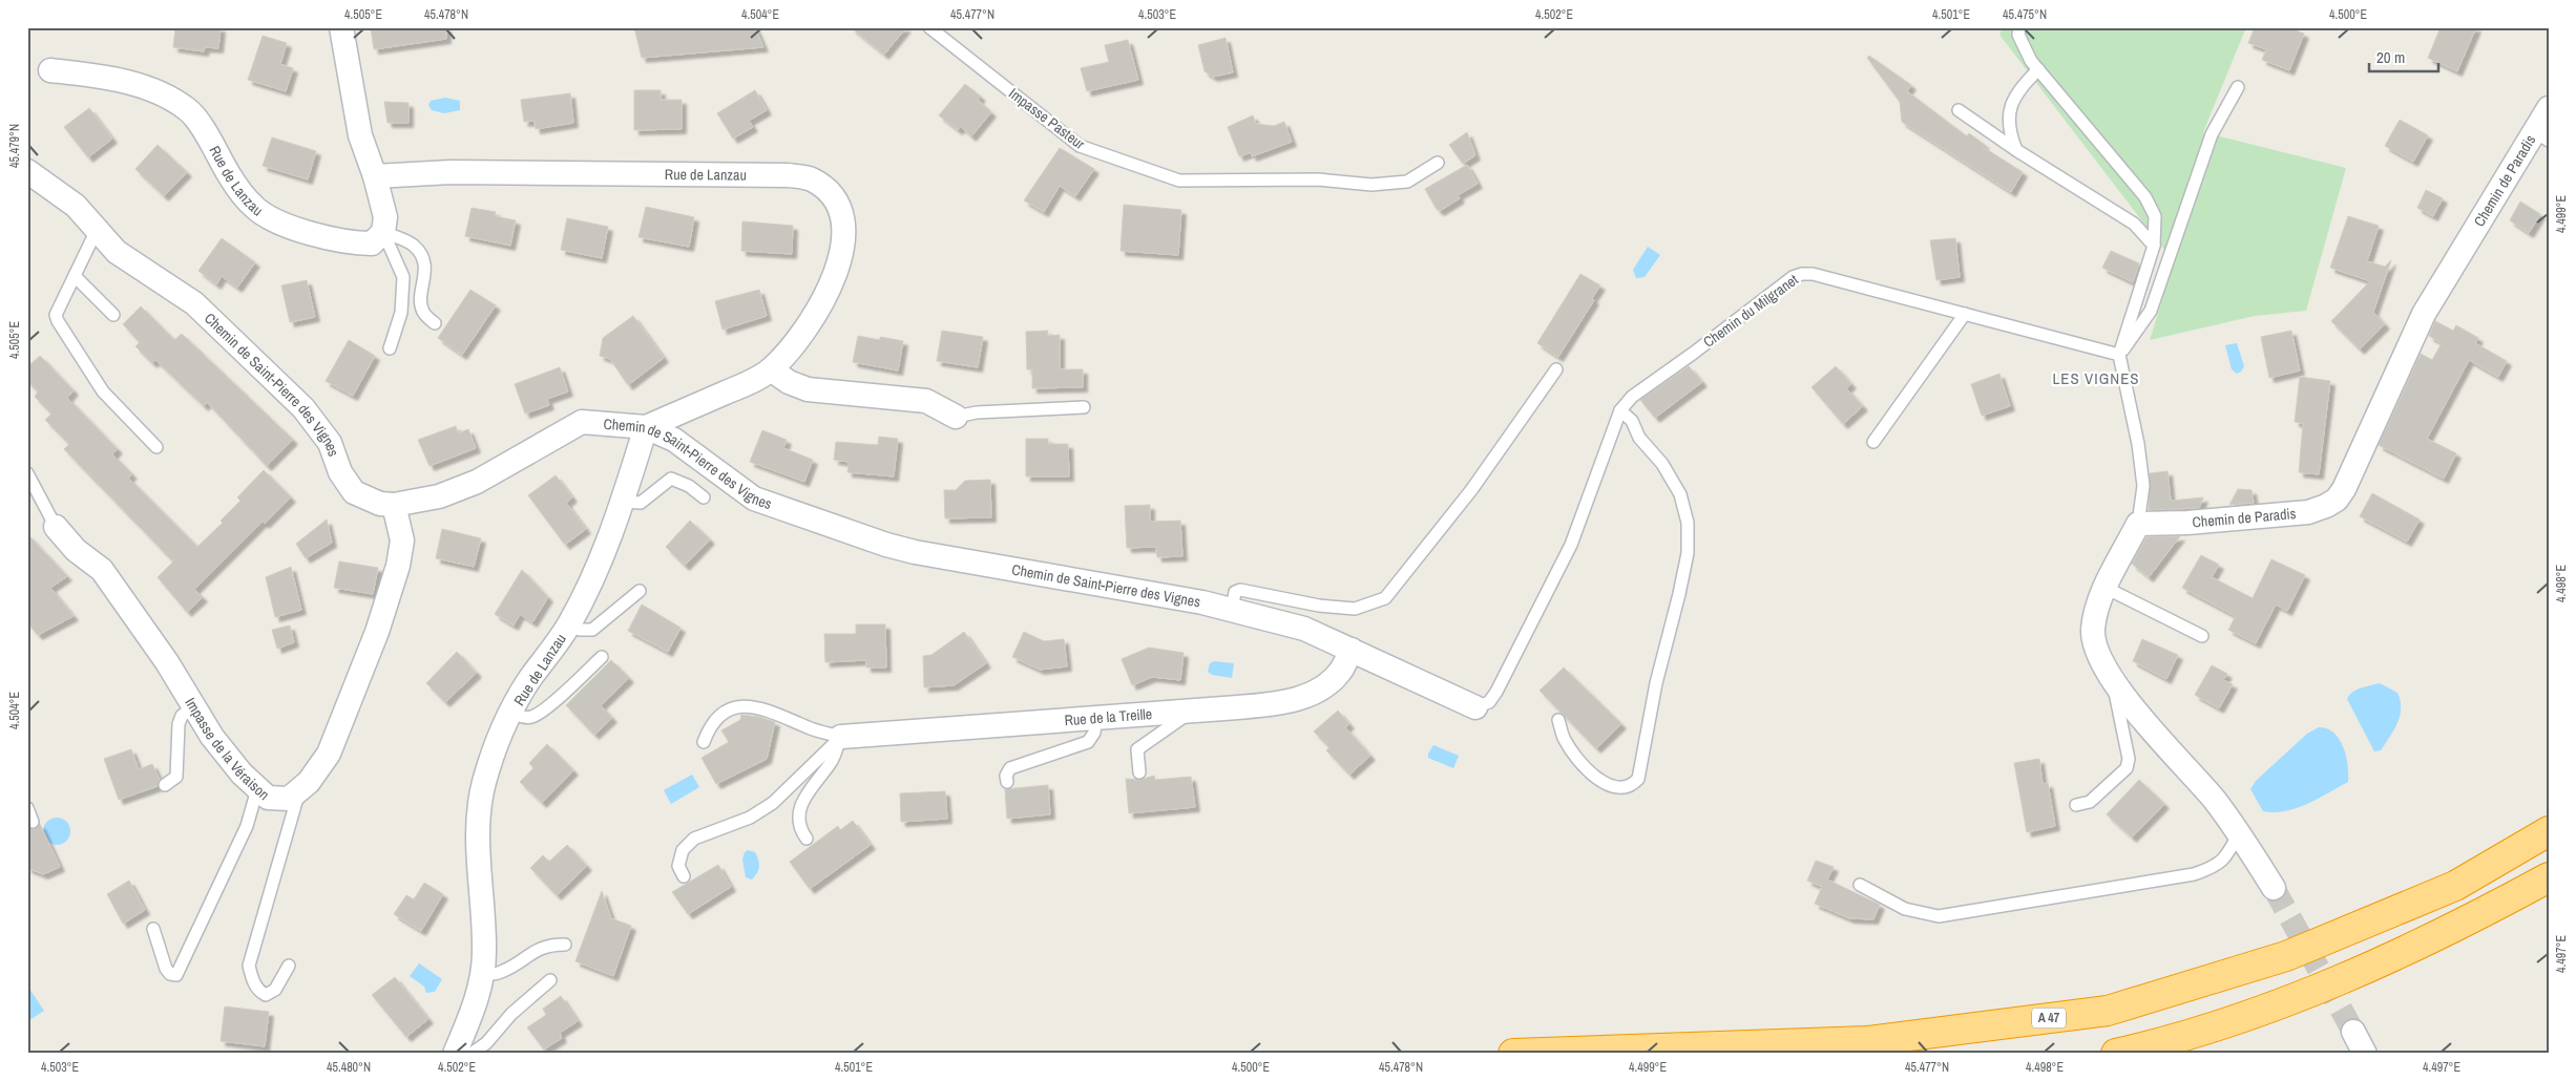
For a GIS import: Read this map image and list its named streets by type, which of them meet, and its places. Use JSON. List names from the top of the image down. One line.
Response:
{"streets":{"highway":["A 47"],"street":["Rue de Lanzau","Chemin de Paradis","Chemin de Saint-Pierre des Vignes","Rue de la Treille","Impasse de la Véraison"],"lane":["Impasse Pasteur","Chemin du Milgranet"]},"crossings":[["Rue de Lanzau","Chemin de Saint-Pierre des Vignes"],["Chemin du Milgranet","Chemin de Saint-Pierre des Vignes"],["Chemin de Saint-Pierre des Vignes","Rue de la Treille"]],"districts":["LES VIGNES"],"scale_bar":"20 m","coordinates":["4.505°E","45.478°N","4.504°E","45.477°N","4.503°E","4.502°E","4.501°E","45.475°N","4.500°E","45.479°N","4.499°E","4.498°E","4.497°E","45.480°N"]}
